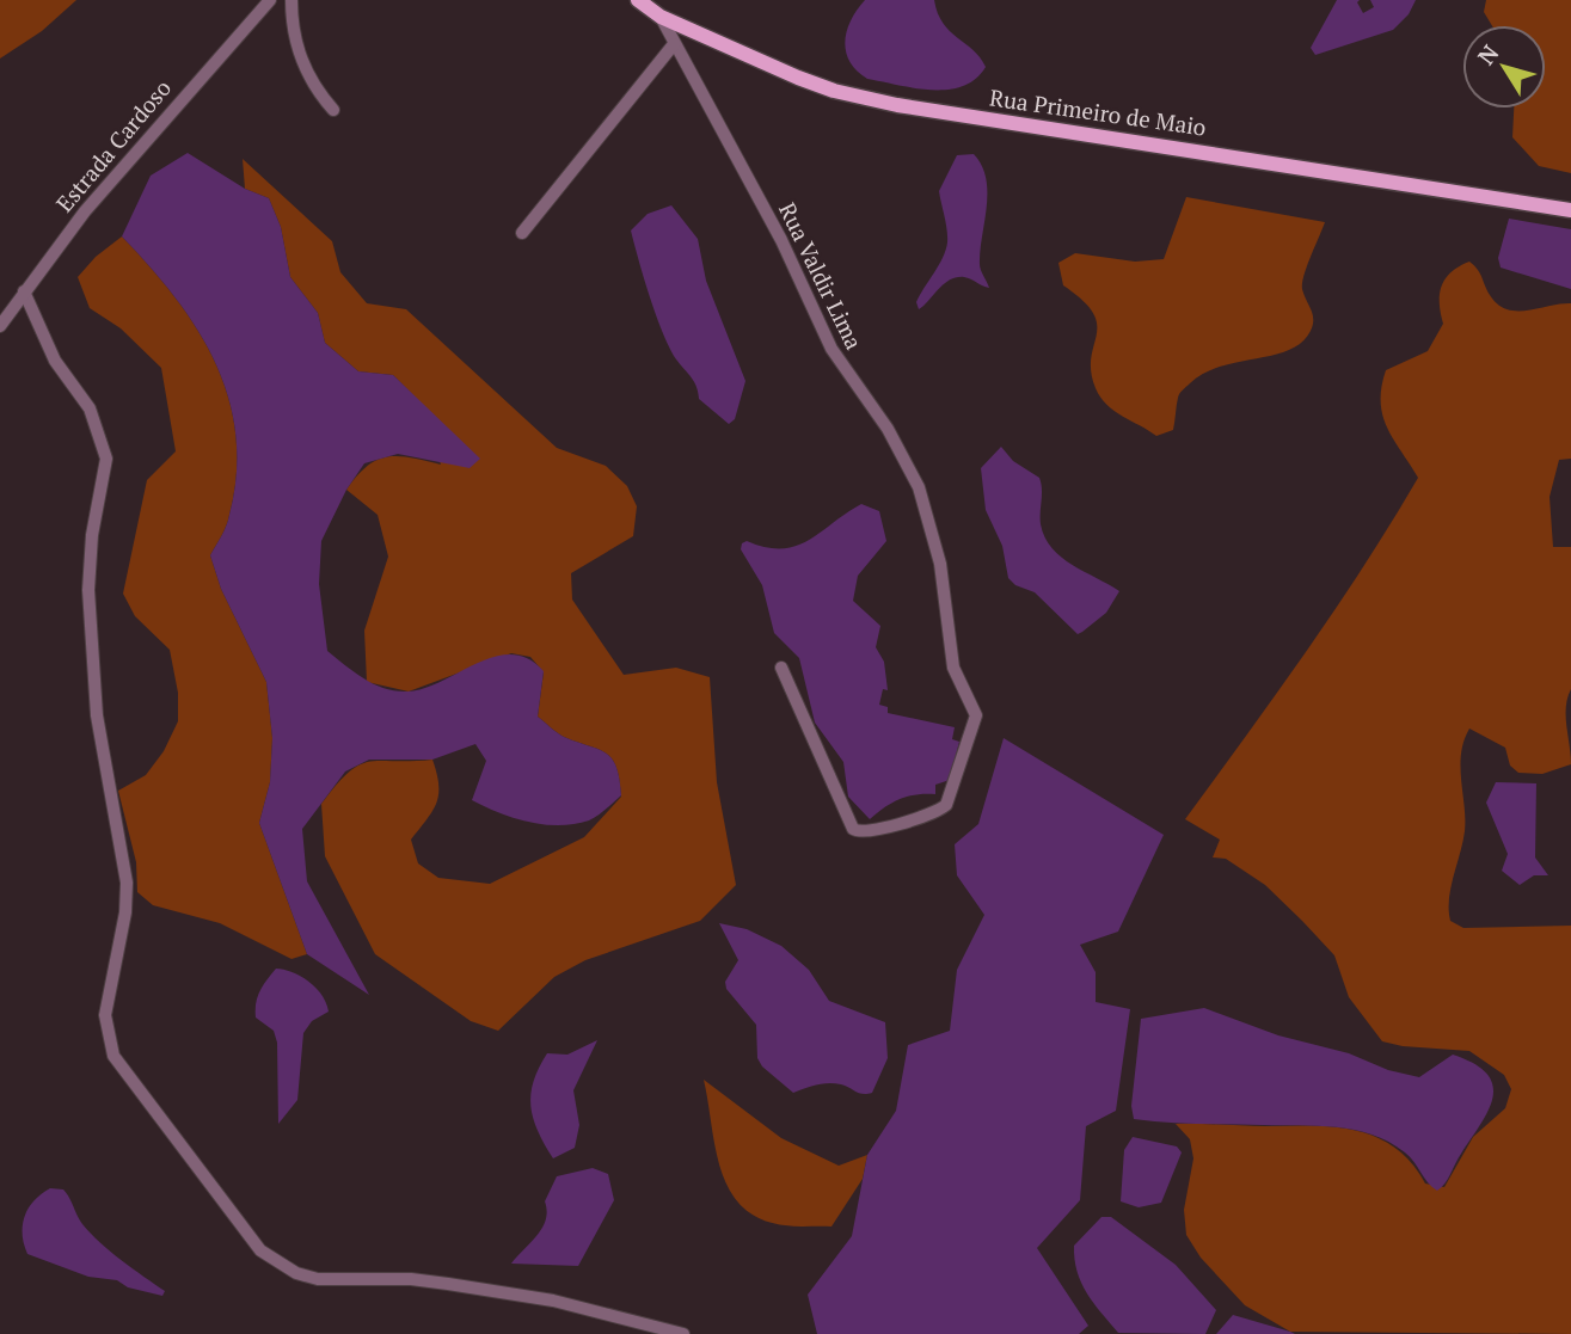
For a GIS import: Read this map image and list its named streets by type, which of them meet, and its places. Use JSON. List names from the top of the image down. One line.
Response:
{"streets":{"main road":["Rua Primeiro de Maio"],"street":["Estrada Cardoso","Rua Valdir Lima"]},"crossings":[["Rua Primeiro de Maio","Rua Valdir Lima"]],"north":"top left"}
